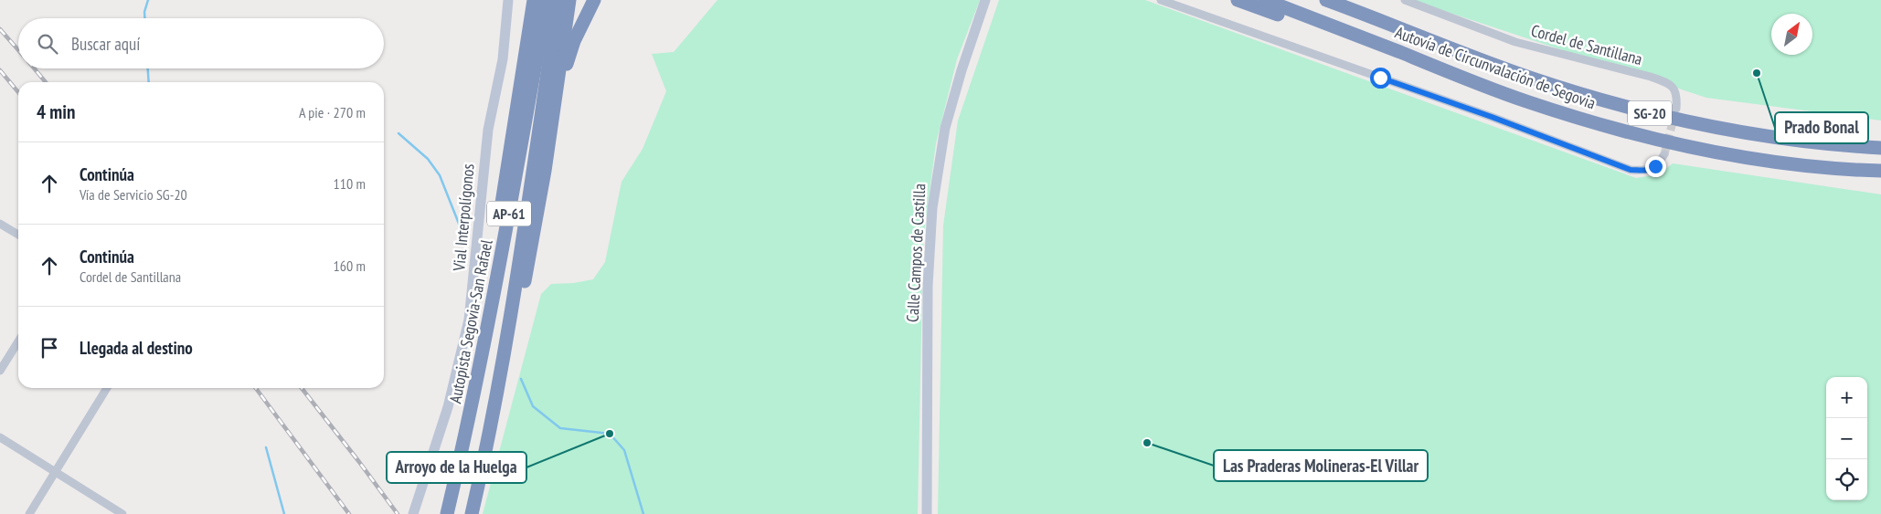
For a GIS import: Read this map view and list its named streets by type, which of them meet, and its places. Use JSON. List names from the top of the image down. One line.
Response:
{"streets":{"highway":["Autovía de Circunvalación de Segovia","SG-20","AP-61","Autopista Segovia-San Rafael"],"main road":["Vial Interpolígonos","Calle Campos de Castilla"],"street":["Cordel de Santillana"]},"places":["Prado Bonal","Arroyo de la Huelga","Las Praderas Molineras-El Villar"],"north":"top right","page":{"search":"Buscar aquí","heading":["4 min","A pie · 270 m"],"list":[["Continúa","Vía de Servicio SG-20","110 m"],["Continúa","Cordel de Santillana","160 m"],"Llegada al destino"],"map_buttons":["+","−"]}}
